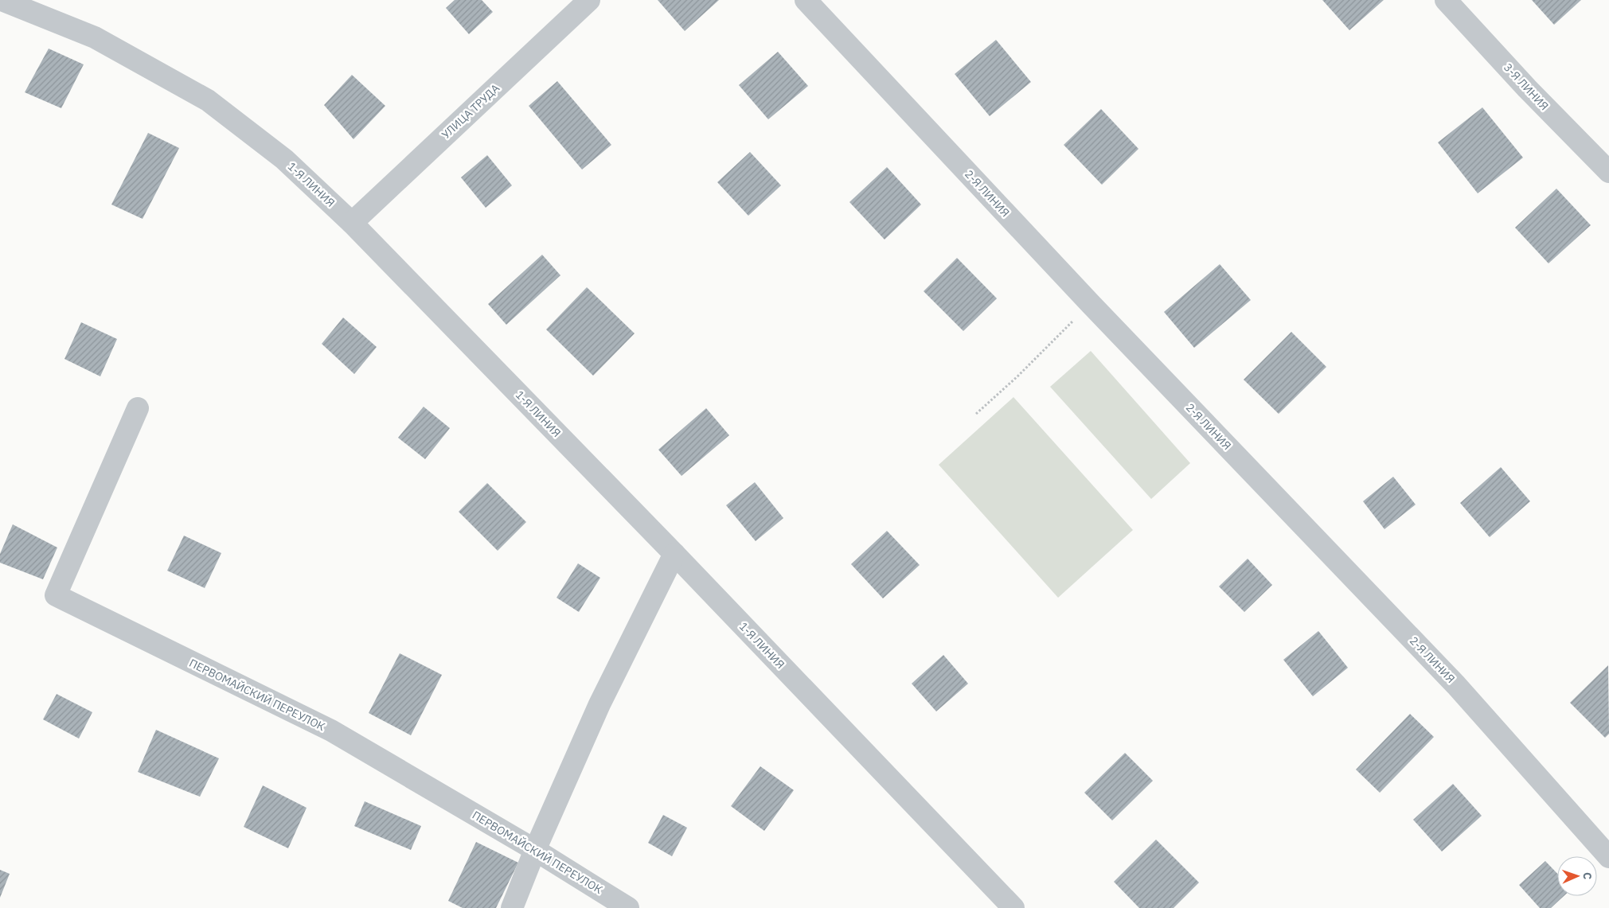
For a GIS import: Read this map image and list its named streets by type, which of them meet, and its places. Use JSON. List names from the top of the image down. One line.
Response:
{"streets":{"street":["3-Я ЛИНИЯ","УЛИЦА ТРУДА","1-Я ЛИНИЯ","2-Я ЛИНИЯ","ПЕРВОМАЙСКИЙ ПЕРЕУЛОК"]},"crossings":[["УЛИЦА ТРУДА","1-Я ЛИНИЯ"]],"north":"right"}
